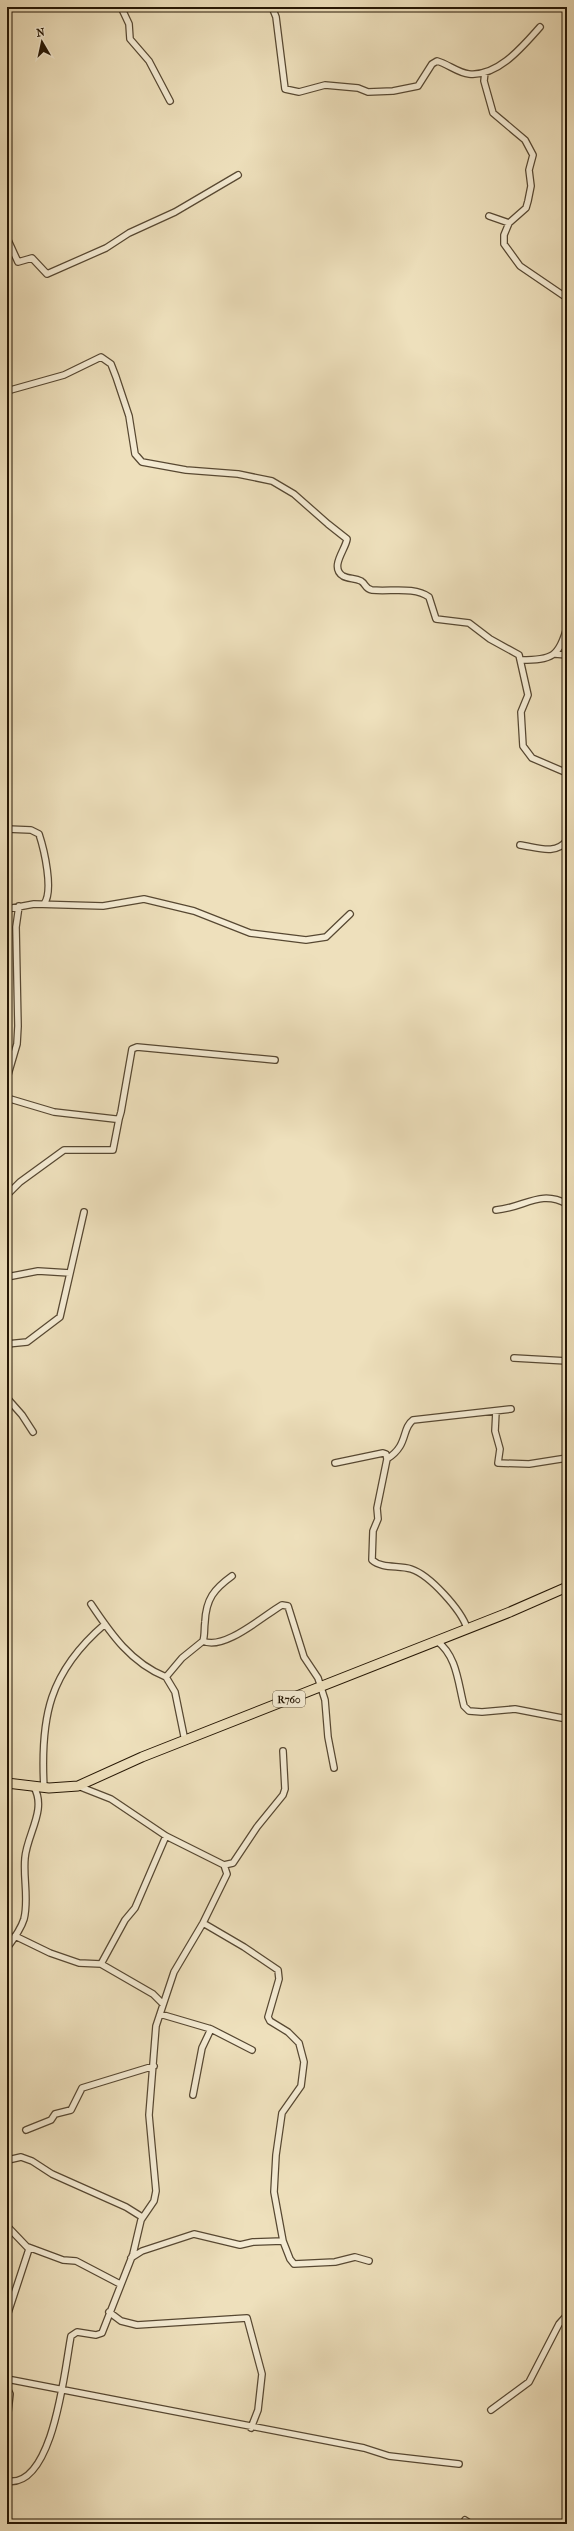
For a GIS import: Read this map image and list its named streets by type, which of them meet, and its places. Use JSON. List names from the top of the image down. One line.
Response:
{"streets":{"main road":["R760"]},"north":"top"}
